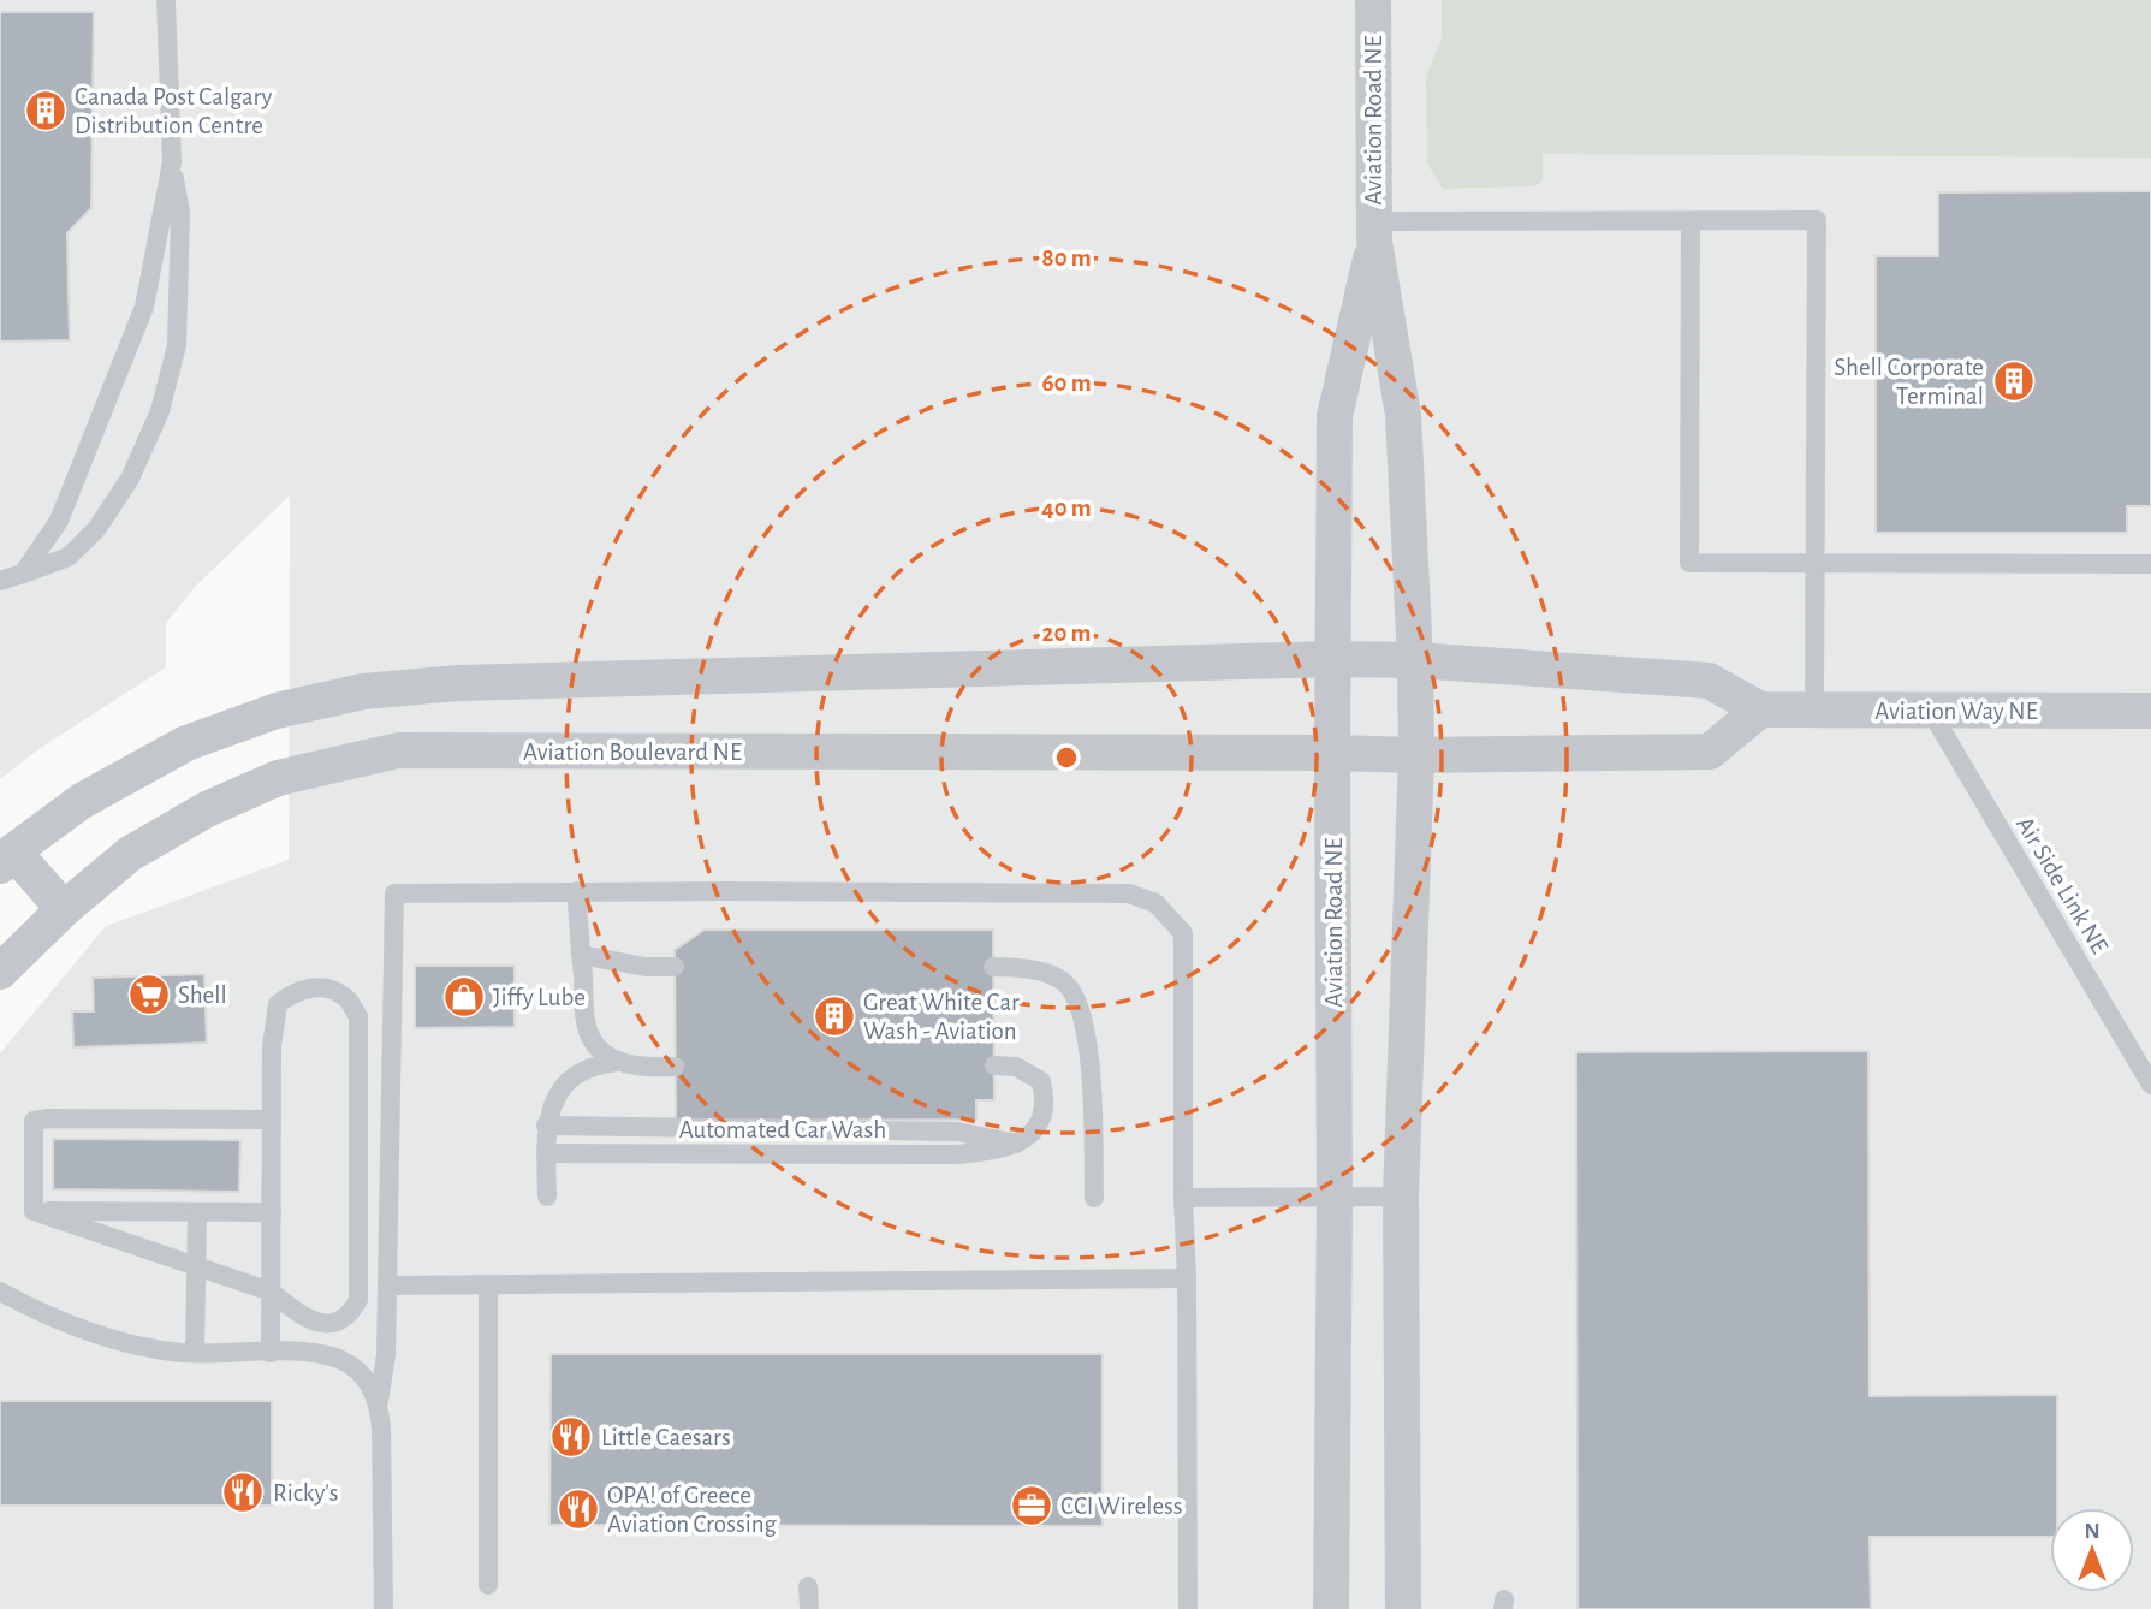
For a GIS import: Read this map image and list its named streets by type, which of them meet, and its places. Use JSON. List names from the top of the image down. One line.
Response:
{"streets":{"street":["Aviation Road NE","Aviation Way NE","Aviation Boulevard NE"],"lane":["Air Side Link NE","Automated Car Wash"]},"crossings":[["Aviation Road NE","Aviation Way NE"],["Aviation Road NE","Aviation Boulevard NE"],["Aviation Way NE","Air Side Link NE"]],"places":{"building":["Canada Post Calgary Distribution Centre","Shell Corporate Terminal","Great White Car Wash - Aviation"],"supermarket":["Shell"],"shop":["Jiffy Lube"],"restaurant":["Little Caesars","Ricky's","OPA! of Greece Aviation Crossing"],"office":["CCI Wireless"]},"north":"top","rings":["80 m","60 m","40 m","20 m"]}
